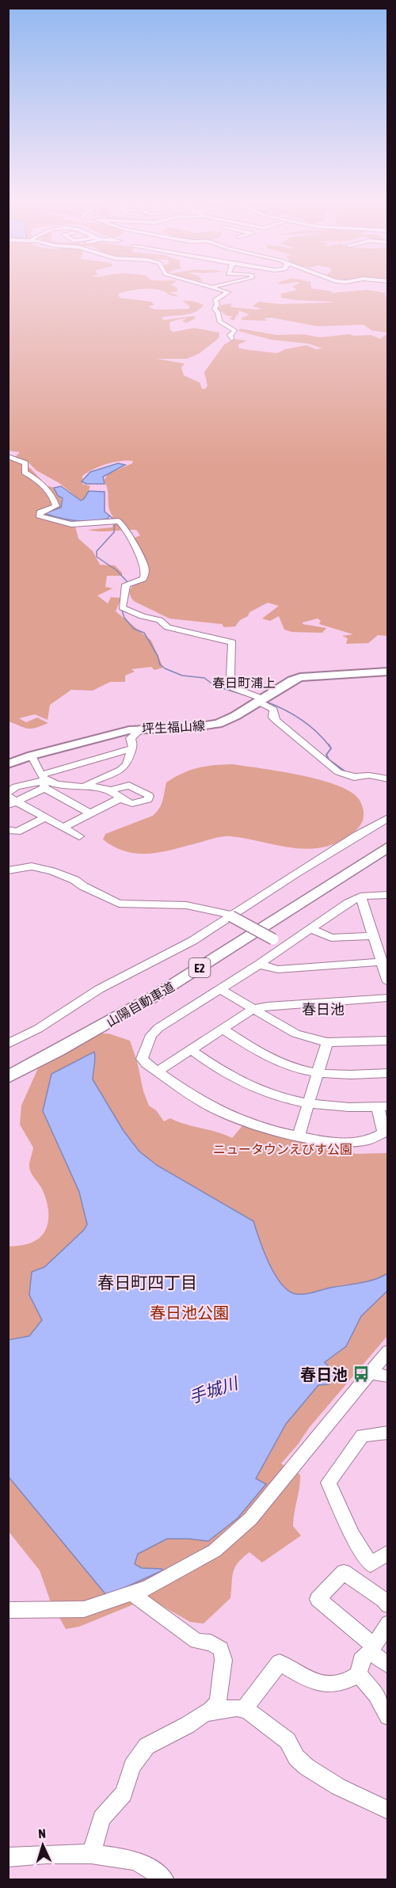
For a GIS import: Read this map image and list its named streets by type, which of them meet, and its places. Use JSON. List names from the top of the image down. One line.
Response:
{"streets":{"highway":["E2","山陽自動車道"],"main road":["坪生福山線"]},"districts":["春日町浦上","春日池","春日町四丁目"],"water":["手城川"],"parks":["ニュータウンえびす公園","春日池公園"],"places":{"bus stop":["春日池"]},"north":"top"}
